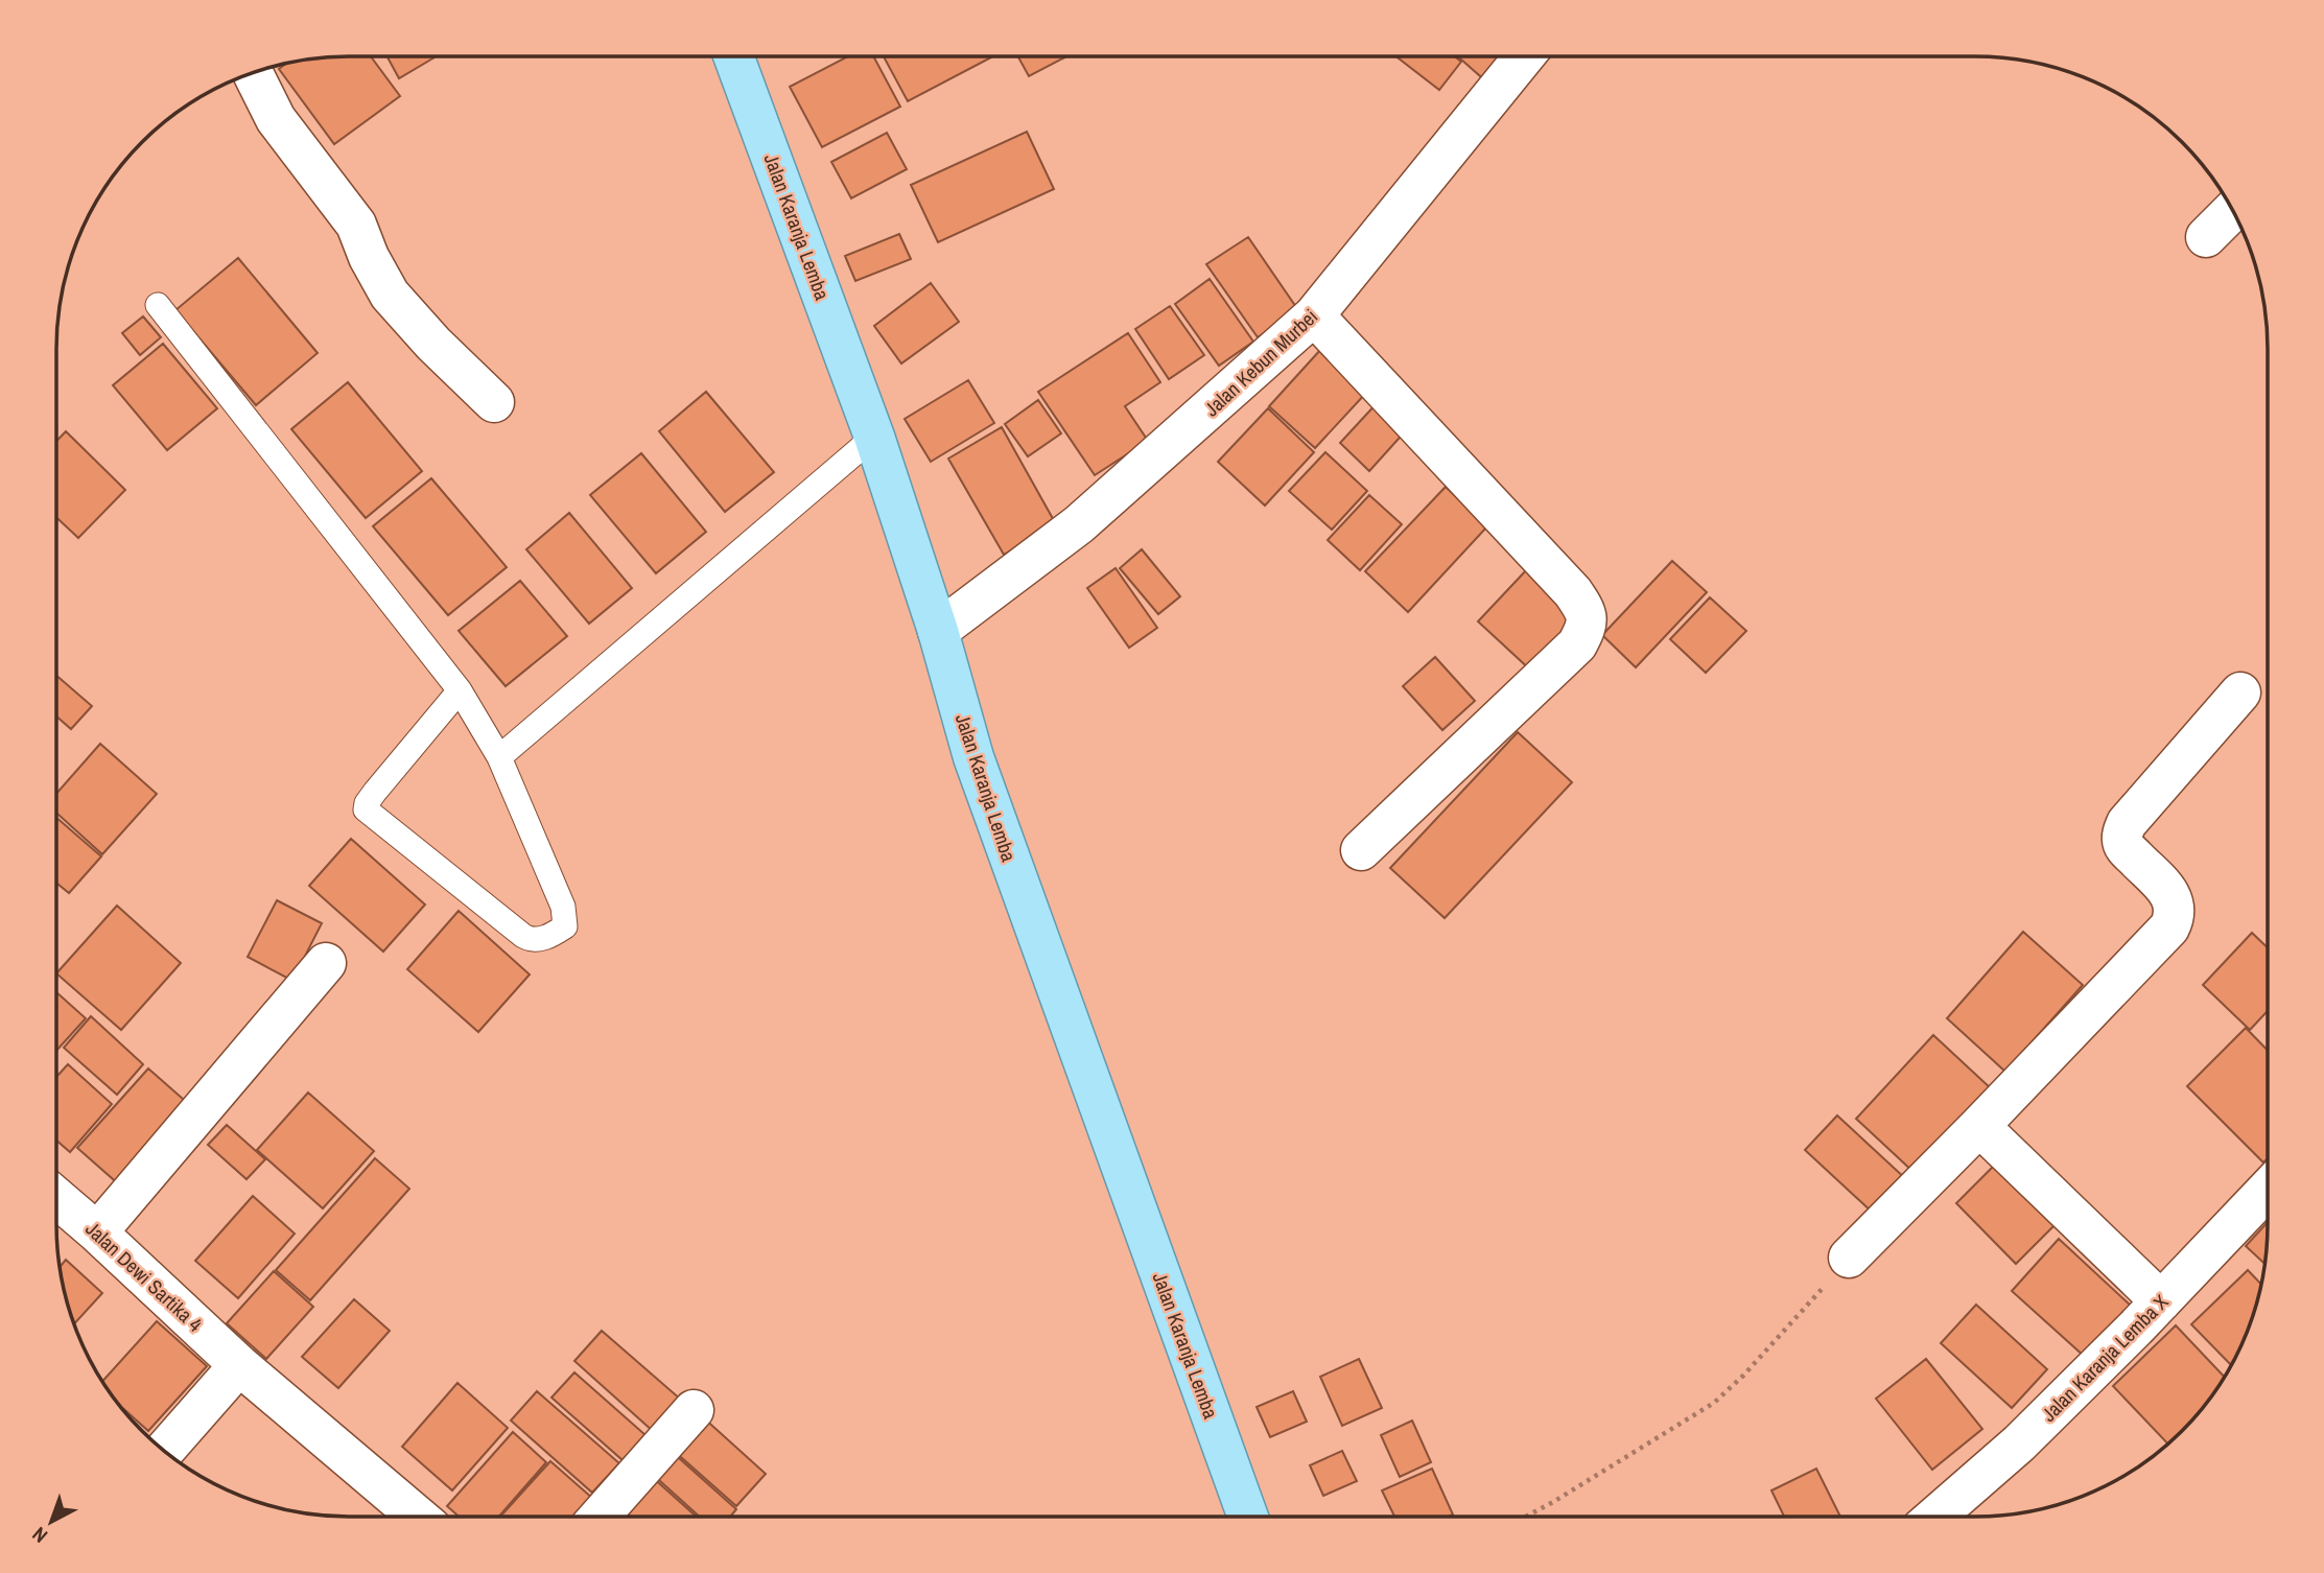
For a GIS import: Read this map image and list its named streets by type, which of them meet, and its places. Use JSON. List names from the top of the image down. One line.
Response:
{"streets":{"main road":["Jalan Karanja Lemba"],"street":["Jalan Kebun Murbei","Jalan Dewi Sartika 4","Jalan Karanja Lemba X"]},"crossings":[["Jalan Karanja Lemba","Jalan Kebun Murbei"]],"north":"bottom left"}
